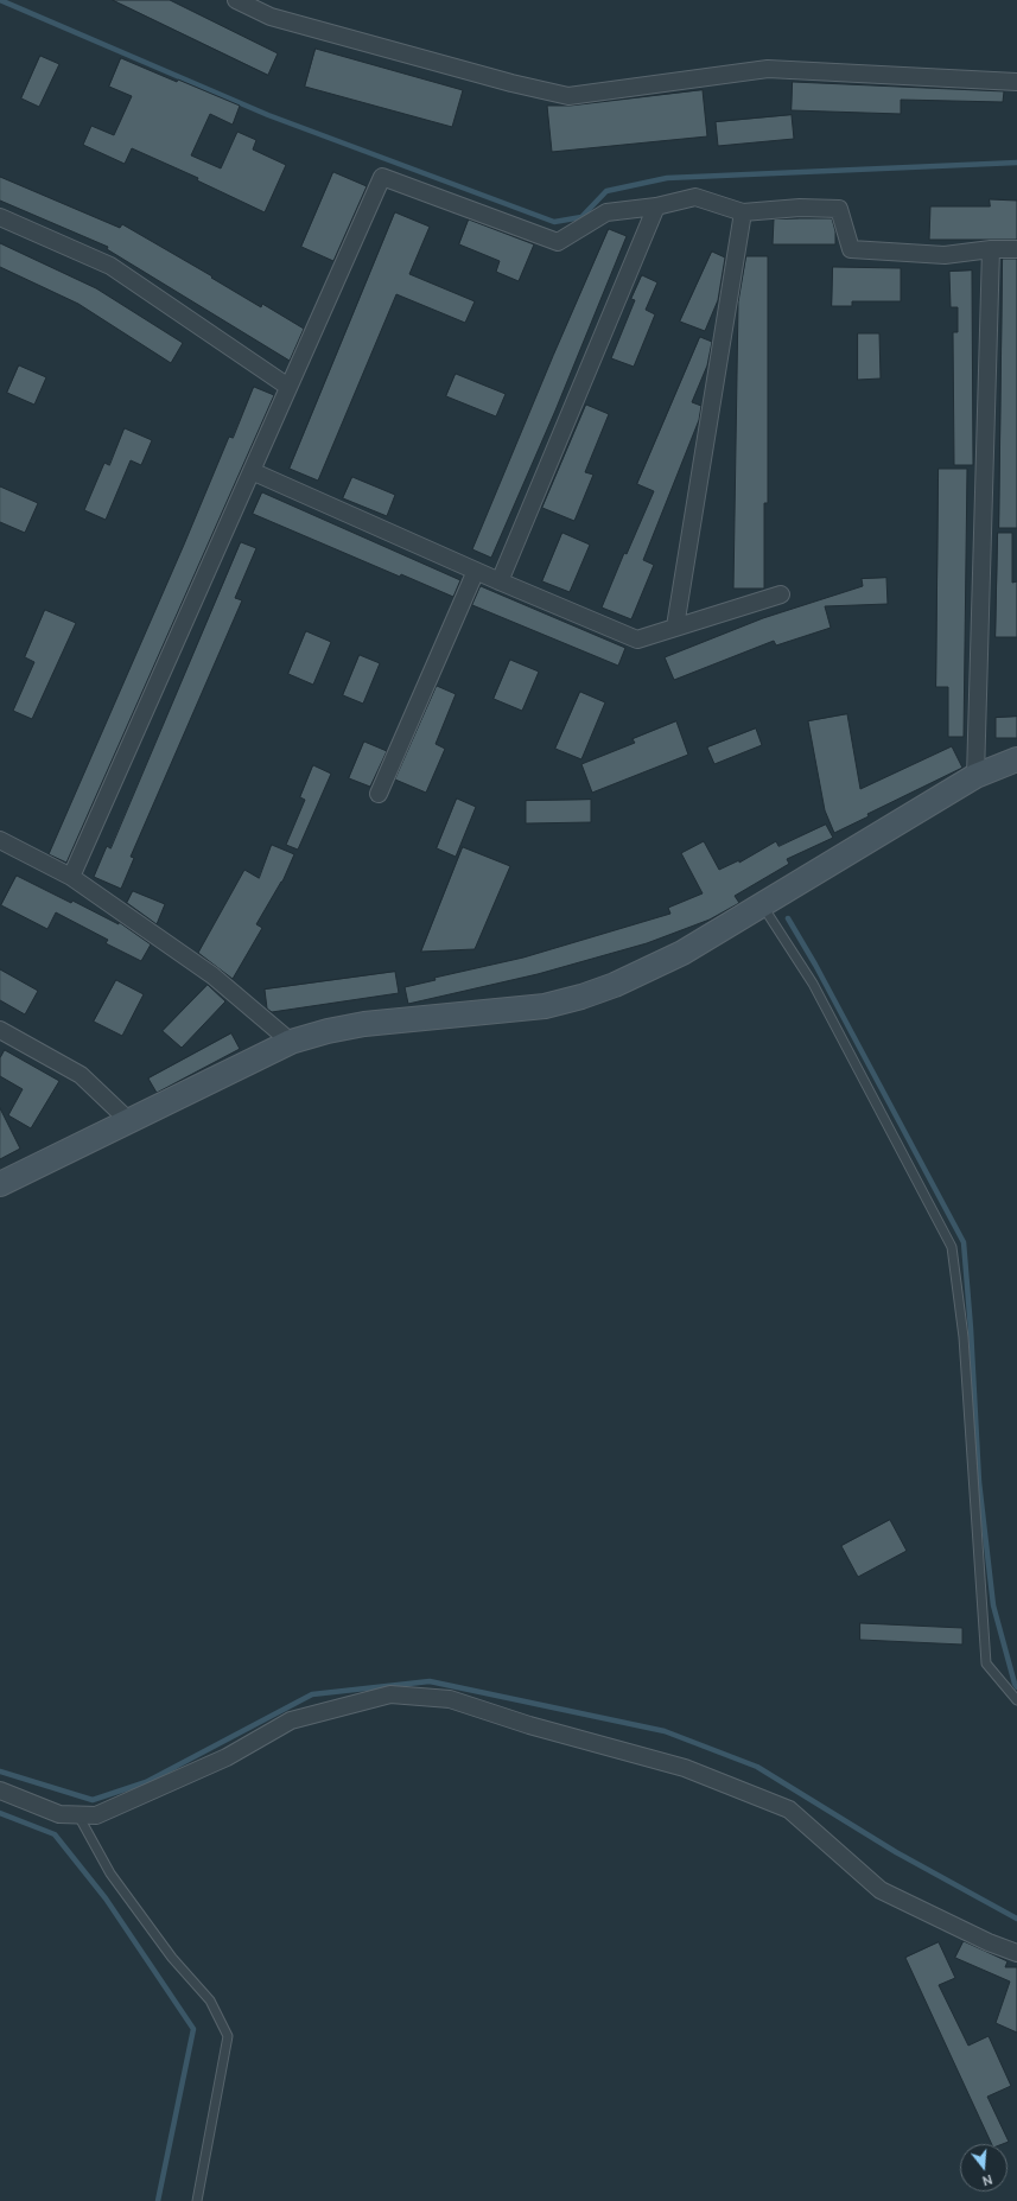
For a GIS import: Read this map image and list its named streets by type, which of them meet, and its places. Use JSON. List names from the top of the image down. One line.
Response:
{"north":"bottom"}
